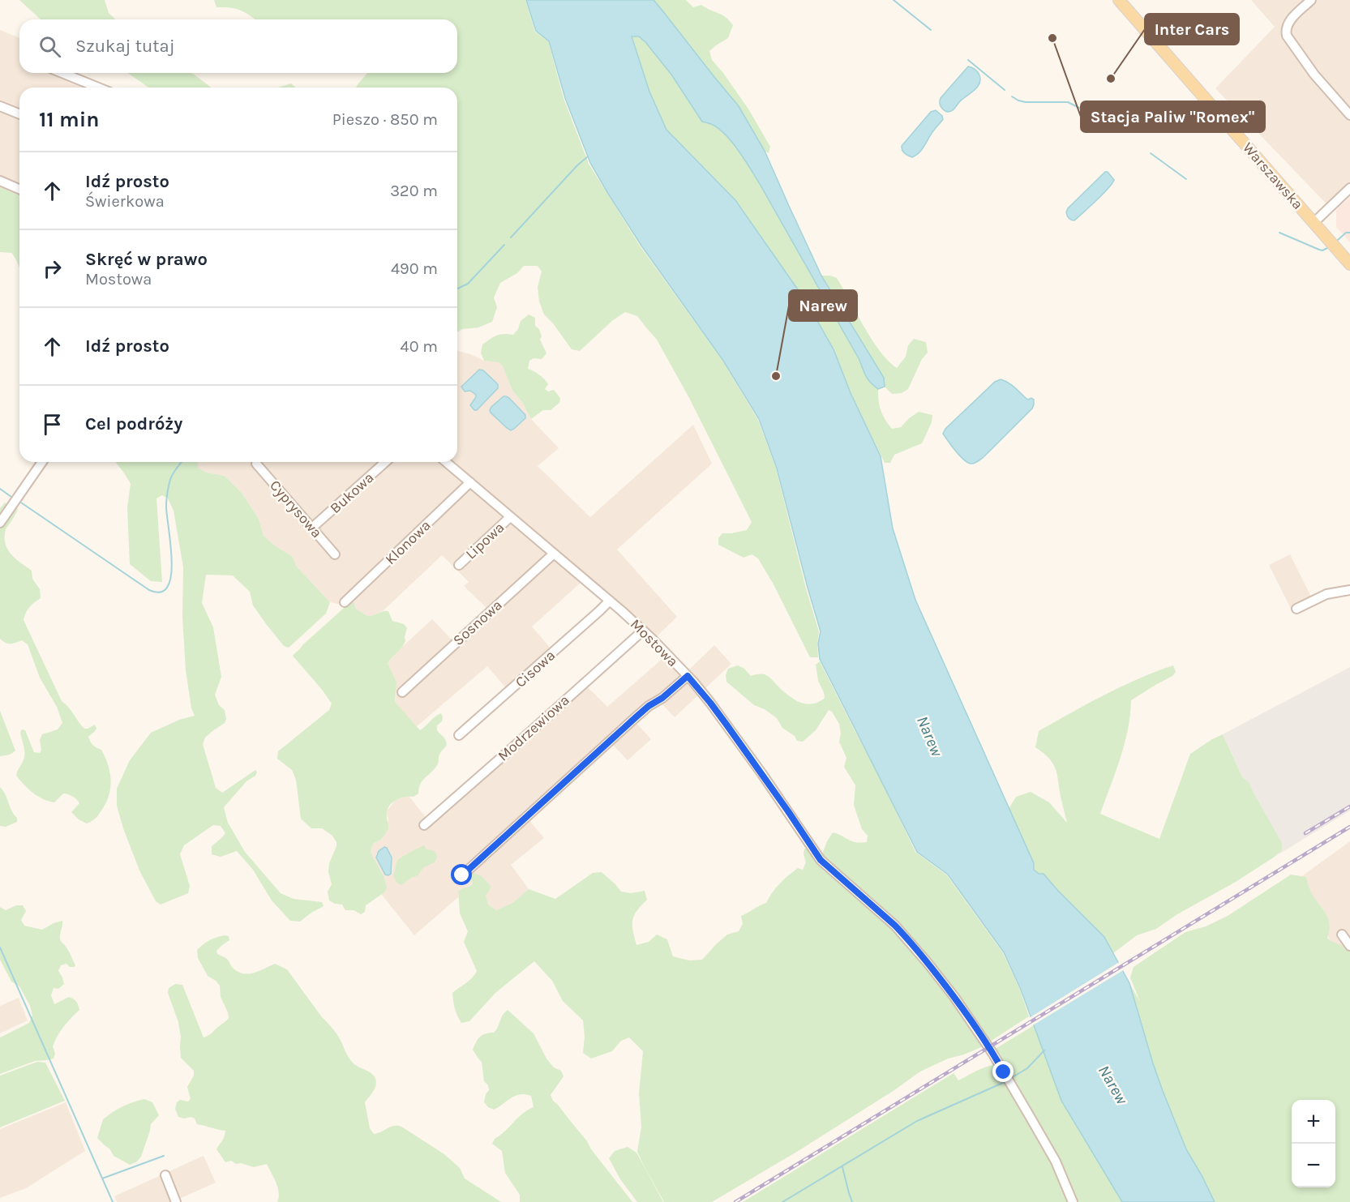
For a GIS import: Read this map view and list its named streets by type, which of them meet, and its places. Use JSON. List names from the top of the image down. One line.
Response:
{"streets":{"main road":["Warszawska"],"street":["Bukowa","Cyprysowa","Lipowa","Klonowa","Sosnowa","Mostowa","Cisowa","Modrzewiowa"]},"crossings":[["Bukowa","Cyprysowa"],["Lipowa","Mostowa"],["Klonowa","Mostowa"],["Sosnowa","Mostowa"],["Mostowa","Cisowa"],["Mostowa","Modrzewiowa"]],"water":["Narew"],"places":["Stacja Paliw \"Romex\"","Inter Cars","Narew"],"page":{"search":"Szukaj tutaj","heading":["11 min","Pieszo · 850 m"],"list":[["Idź prosto","Świerkowa","320 m"],["Skręć w prawo","Mostowa","490 m"],["Idź prosto","40 m"],"Cel podróży"],"map_buttons":["+","−"]}}
